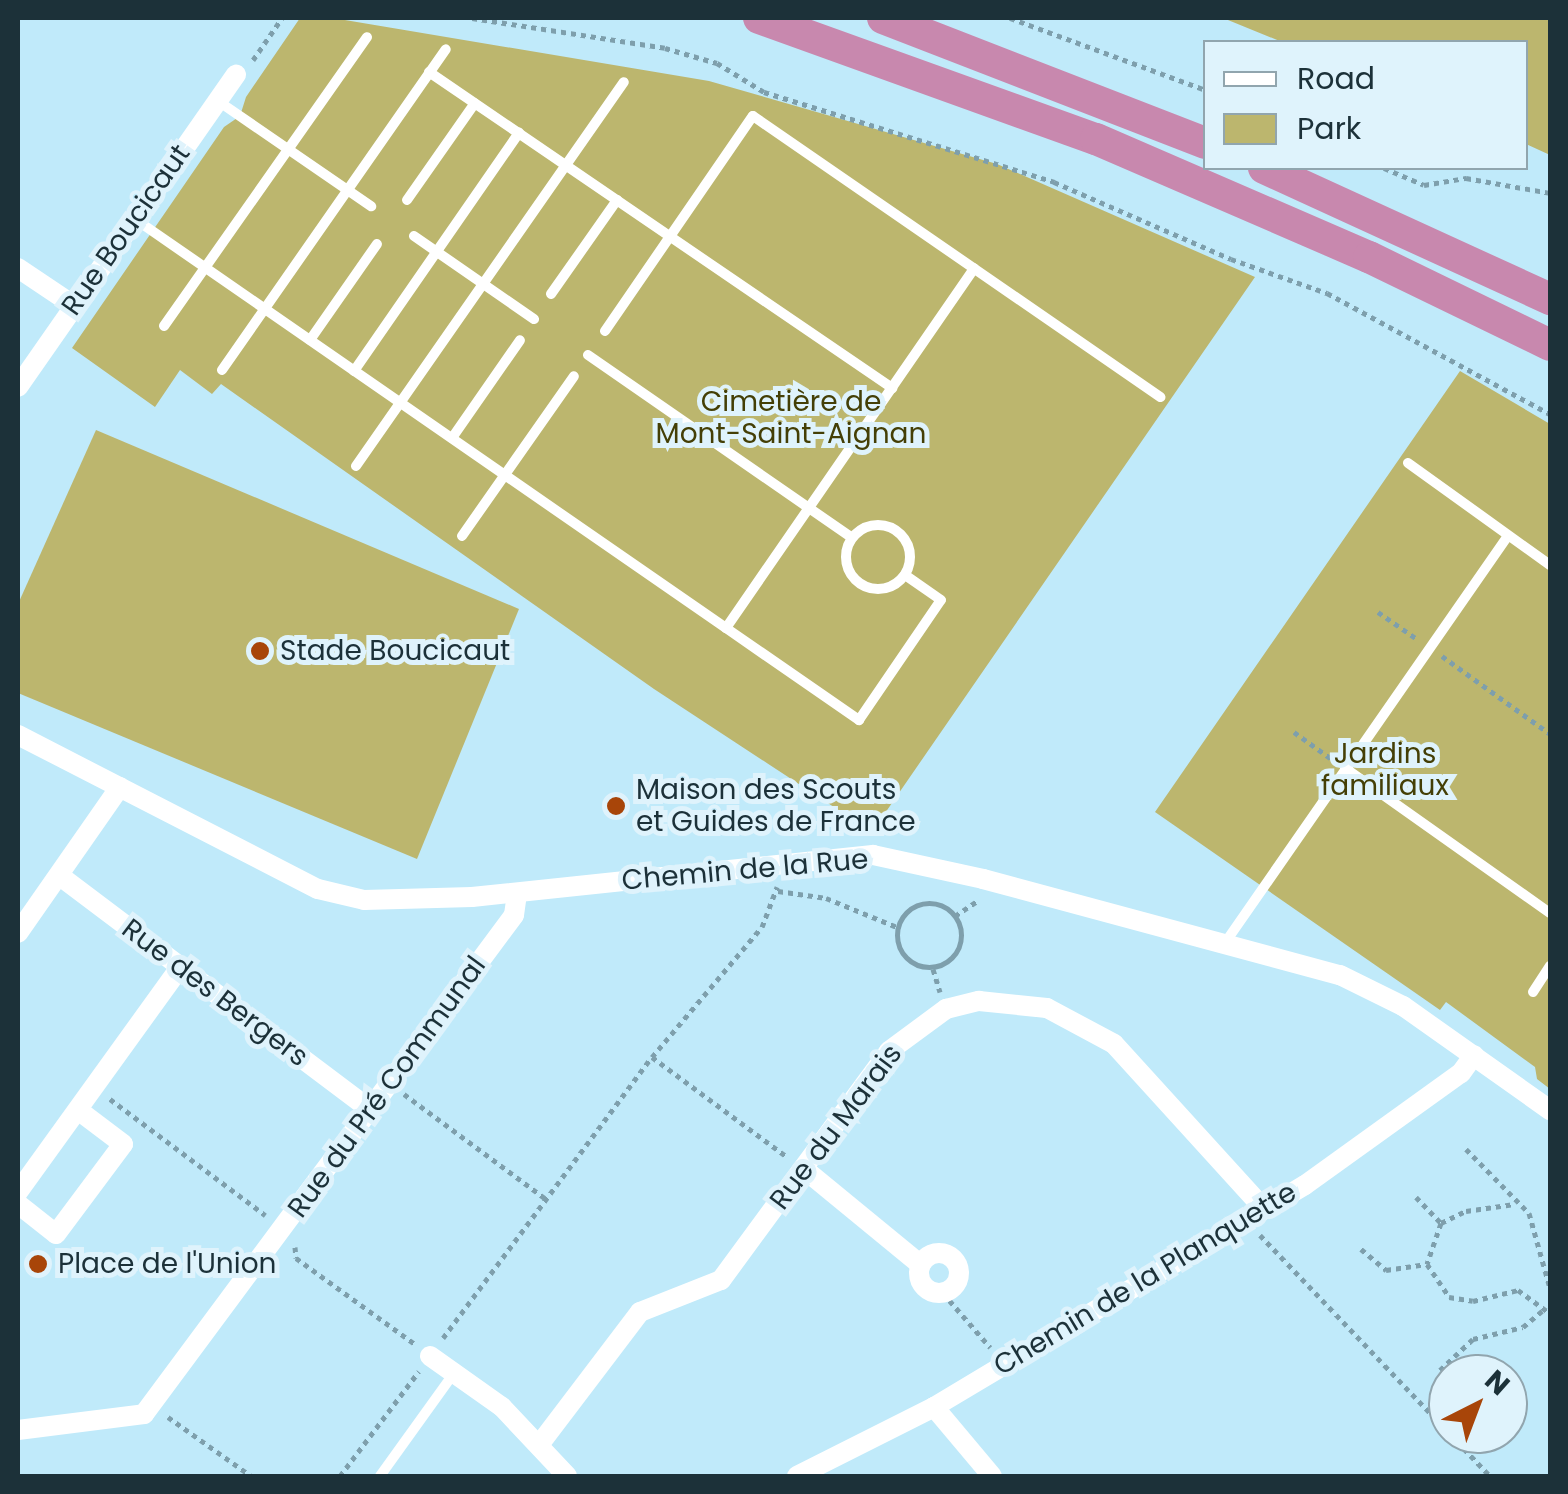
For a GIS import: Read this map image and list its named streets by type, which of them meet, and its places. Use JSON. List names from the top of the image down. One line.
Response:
{"streets":{"street":["Rue Boucicaut","Chemin de la Rue","Rue des Bergers","Rue du Pré Communal","Rue du Marais","Chemin de la Planquette"]},"crossings":[["Chemin de la Rue","Rue du Pré Communal"],["Chemin de la Rue","Chemin de la Planquette"],["Rue des Bergers","Rue du Pré Communal"],["Rue du Marais","Chemin de la Planquette"]],"parks":["Cimetière de Mont-Saint-Aignan","Jardins familiaux"],"places":["Stade Boucicaut","Maison des Scouts et Guides de France","Place de l'Union"],"legend":["Road","Park"],"north":"top right"}
